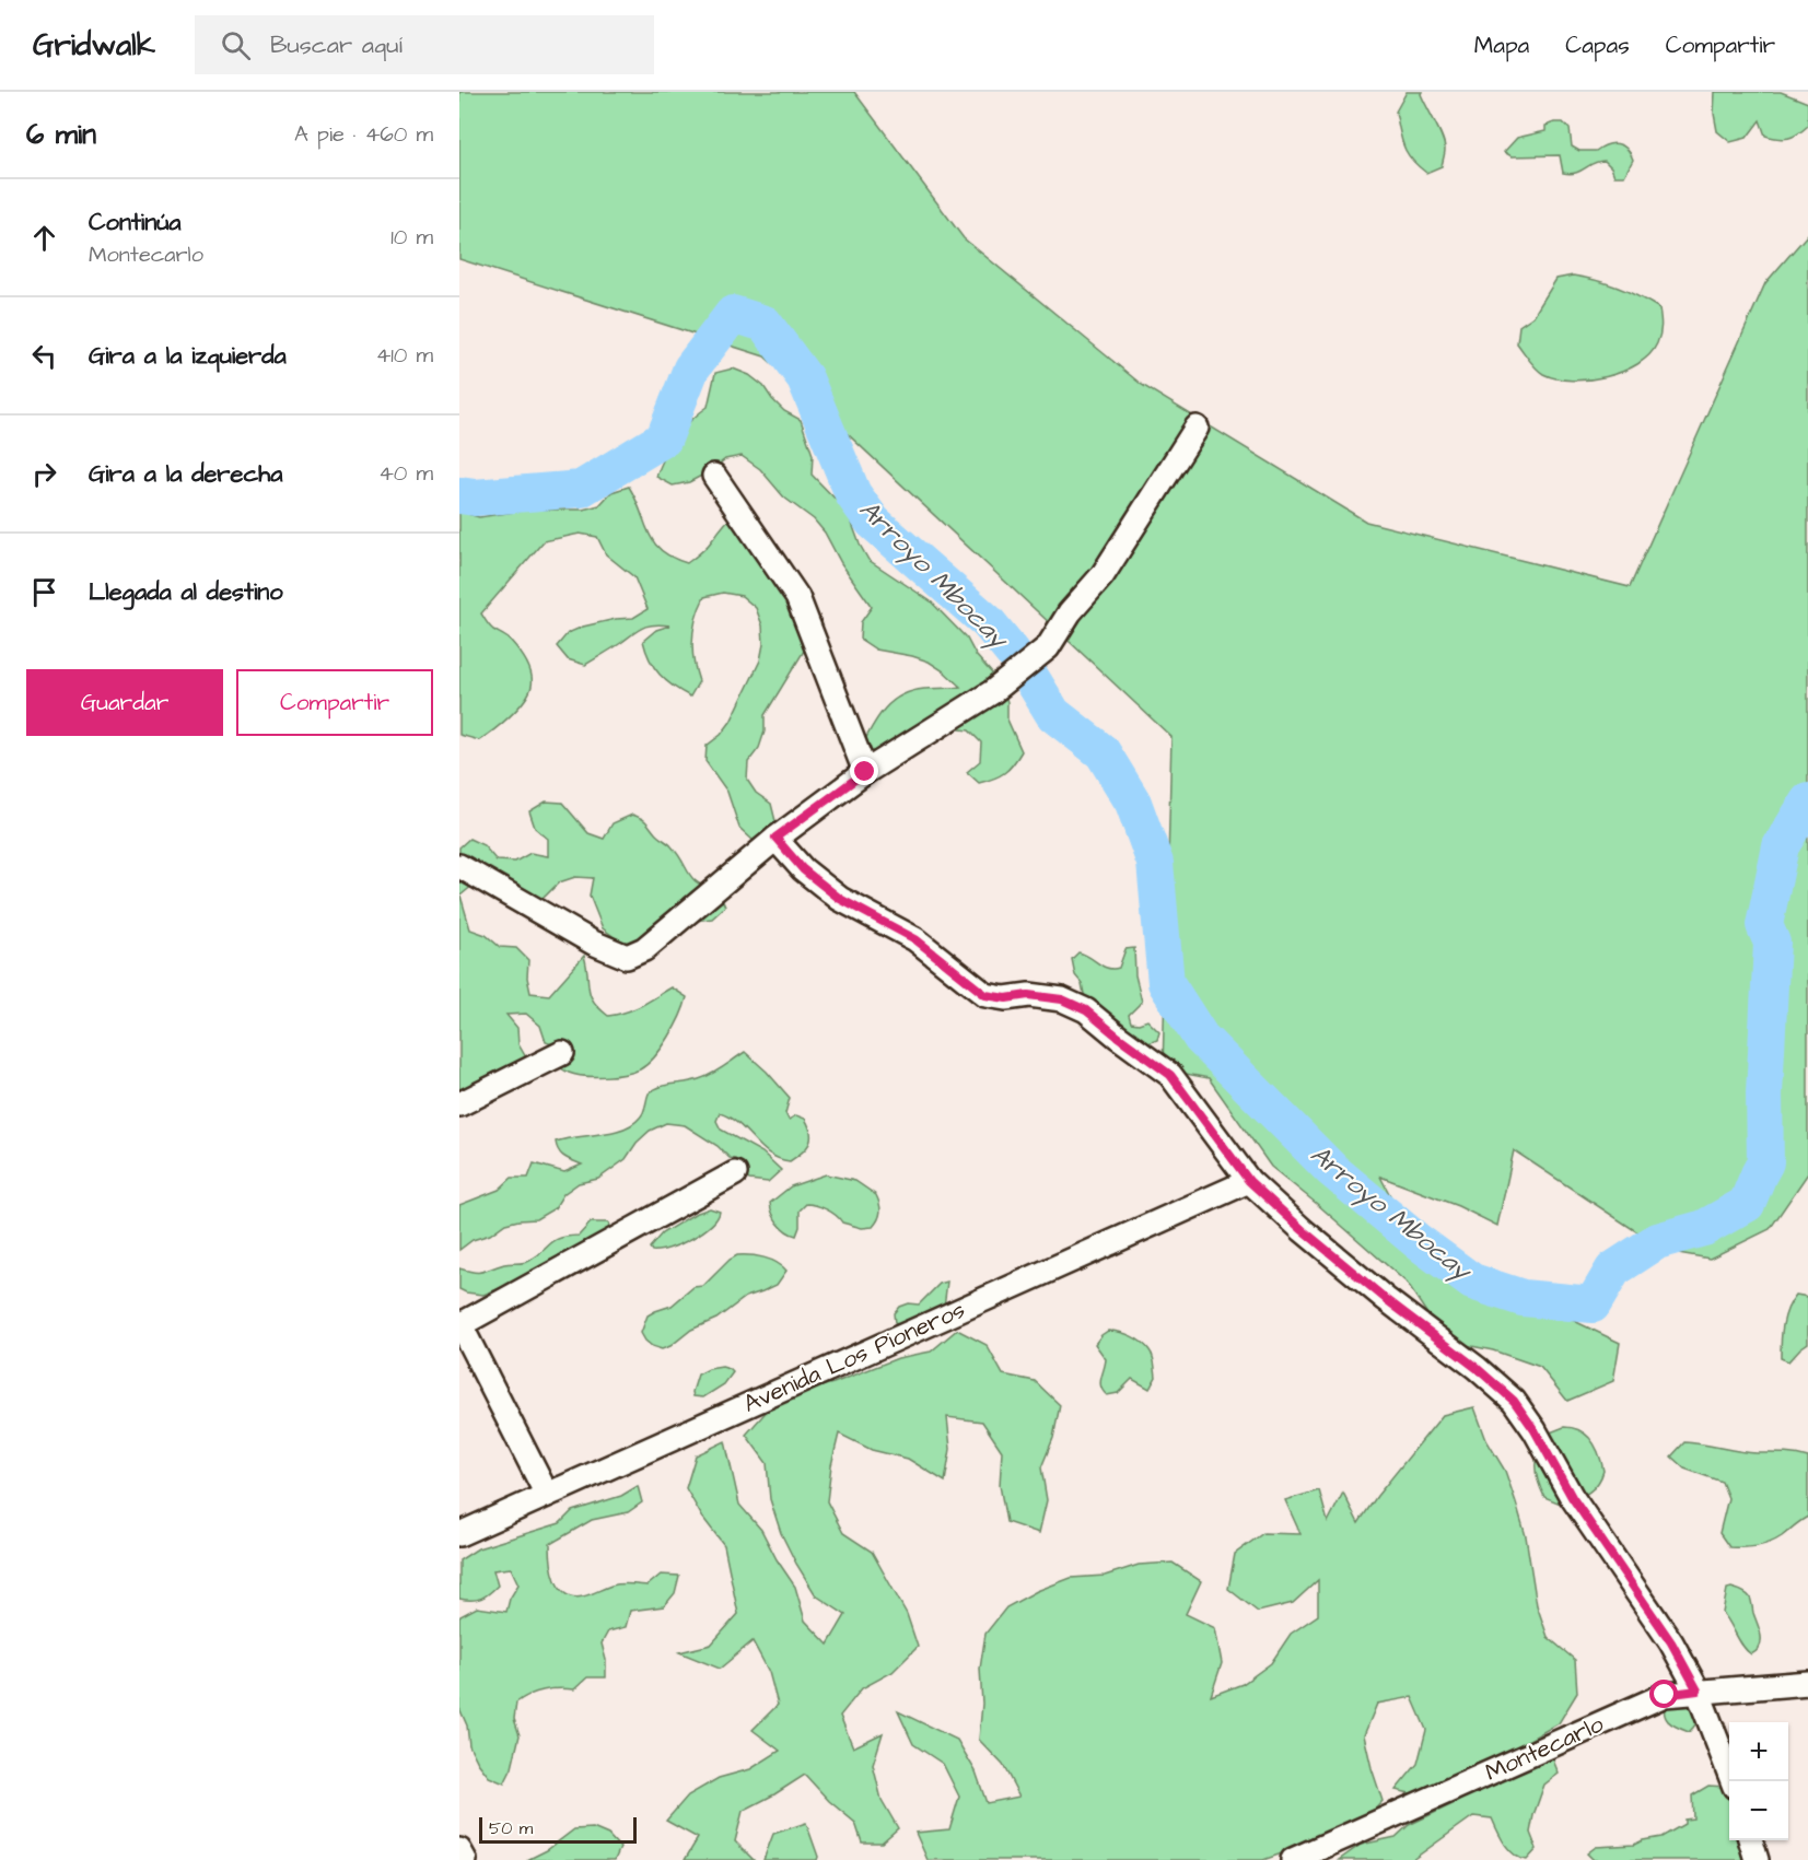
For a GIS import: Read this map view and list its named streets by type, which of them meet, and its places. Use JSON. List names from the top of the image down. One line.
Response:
{"streets":{"street":["Avenida Los Pioneros","Montecarlo"]},"water":["Arroyo Mbocay"],"scale_bar":"50 m","page":{"header":"Gridwalk","search":"Buscar aquí","nav":["Mapa","Capas","Compartir"],"heading":["6 min","A pie · 460 m"],"list":[["Continúa","Montecarlo","10 m"],["Gira a la izquierda","410 m"],["Gira a la derecha","40 m"],"Llegada al destino"],"buttons":["Guardar","Compartir"],"map_buttons":["+","−"],"scale":"50 m"}}
